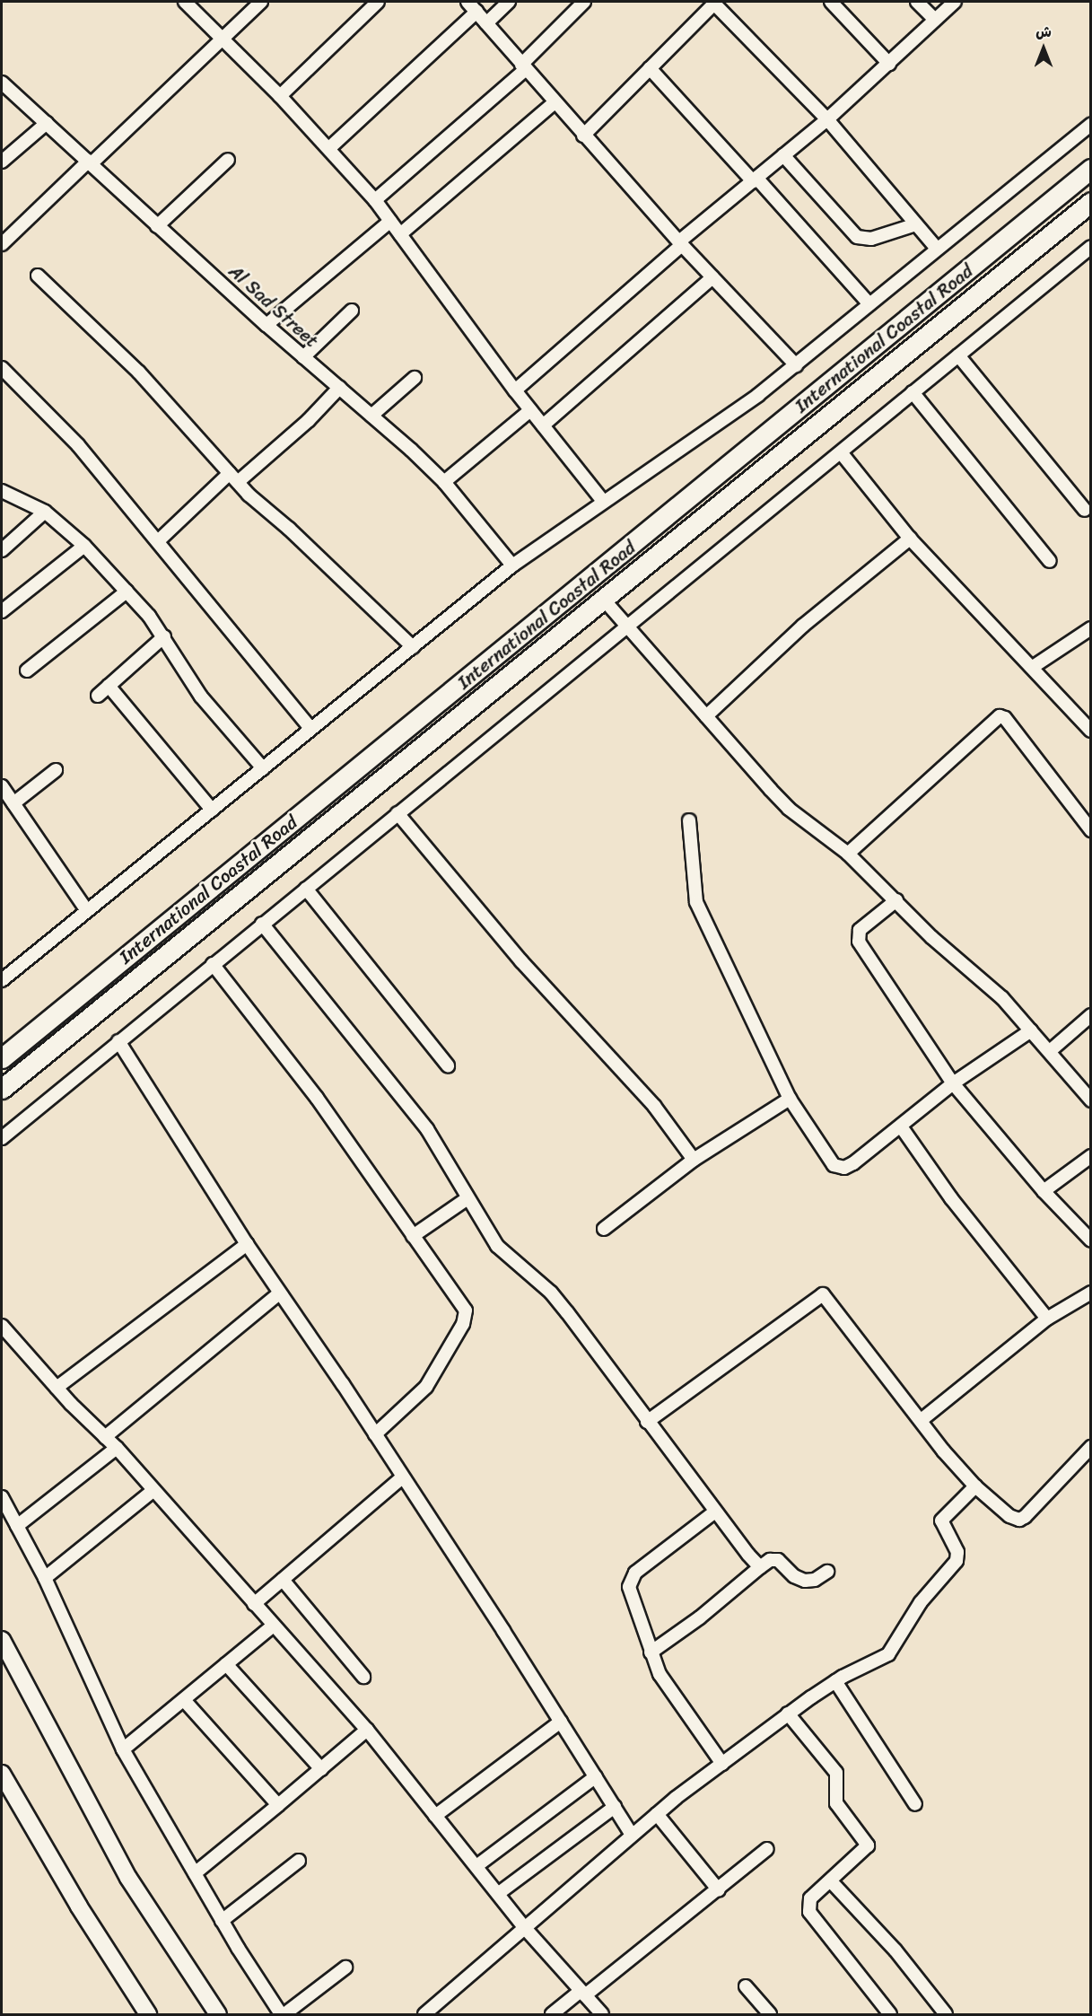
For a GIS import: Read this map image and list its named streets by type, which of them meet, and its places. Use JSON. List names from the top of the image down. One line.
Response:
{"streets":{"highway":["International Coastal Road"],"street":["Al Sad Street"]},"north":"top"}
